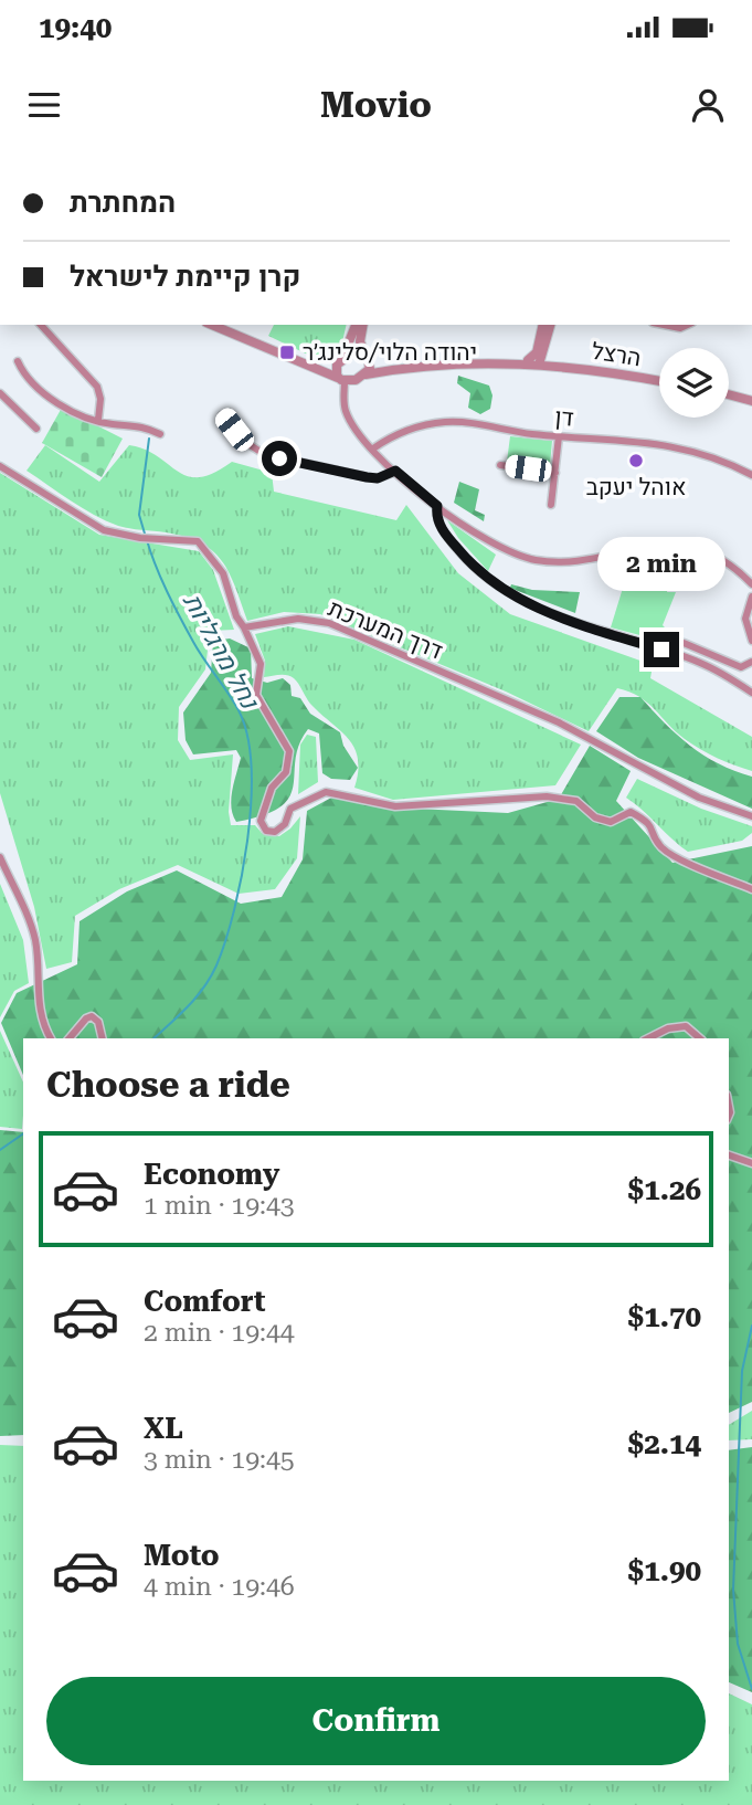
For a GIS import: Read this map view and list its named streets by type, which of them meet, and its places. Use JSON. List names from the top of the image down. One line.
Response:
{"streets":{"street":["הרצל","דן","דרך המערכת"]},"water":["נחל מרגליות"],"places":{"transit":["יהודה הלוי/סלינג׳ר"],"other":["אוהל יעקב"]},"page":{"status":"19:40","header":"Movio","banner":["המחתרת","קרן קיימת לישראל"],"bubble":"2 min","heading":"Choose a ride","list":[{"name":"Economy","note":"1 min · 19:43","value":"$1.26"},{"name":"Comfort","note":"2 min · 19:44","value":"$1.70"},{"name":"XL","note":"3 min · 19:45","value":"$2.14"},{"name":"Moto","note":"4 min · 19:46","value":"$1.90"}],"buttons":"Confirm"}}
